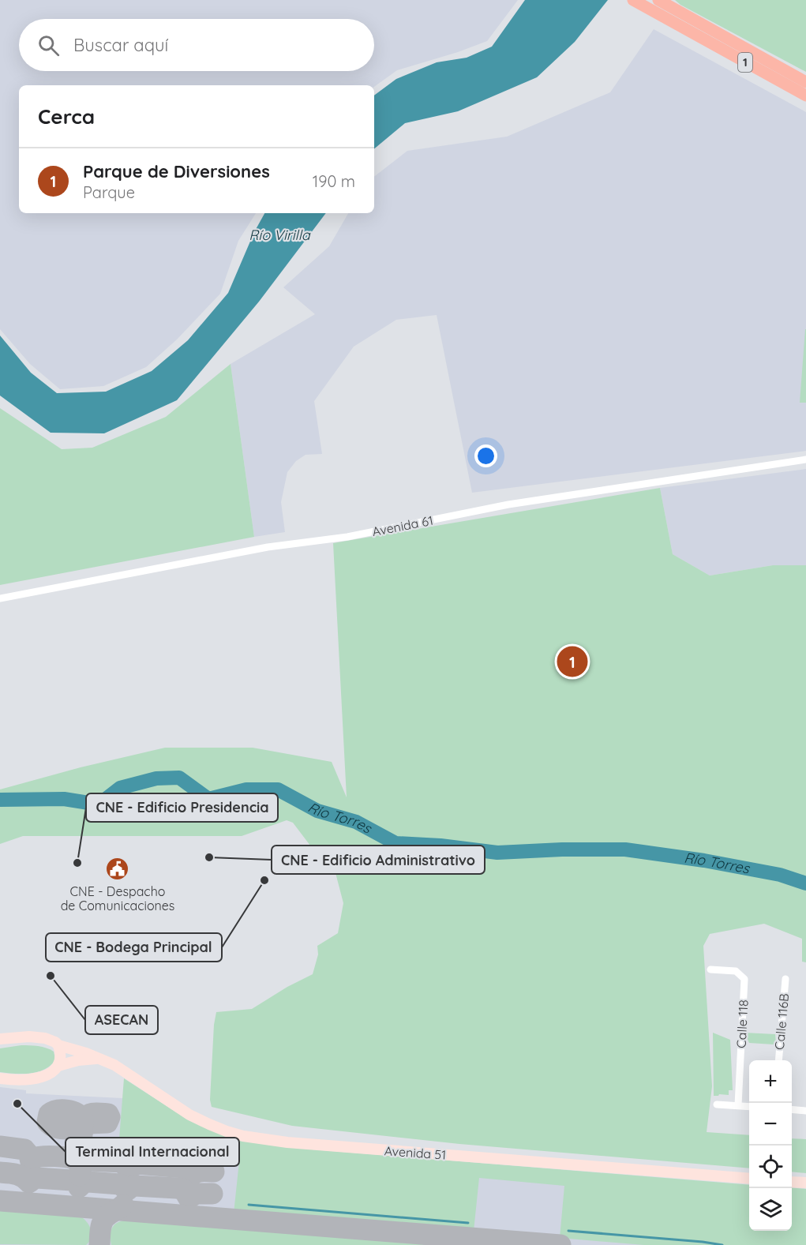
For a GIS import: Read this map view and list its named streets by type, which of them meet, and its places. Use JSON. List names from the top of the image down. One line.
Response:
{"streets":{"highway":["1"],"main road":["Avenida 51"],"street":["Avenida 61","Calle 116B","Calle 118"]},"water":["Río Virilla","Río Torres"],"places":{"other":["CNE - Edificio Administrativo","CNE - Edificio Presidencia","CNE - Bodega Principal","ASECAN","Terminal Internacional"],"public building":["CNE - Despacho de Comunicaciones"]},"page":{"search":"Buscar aquí","heading":"Cerca","list":[{"mark":"1","name":"Parque de Diversiones","note":"Parque","value":"190 m"}],"pins":"1","map_buttons":["+","−"]}}
